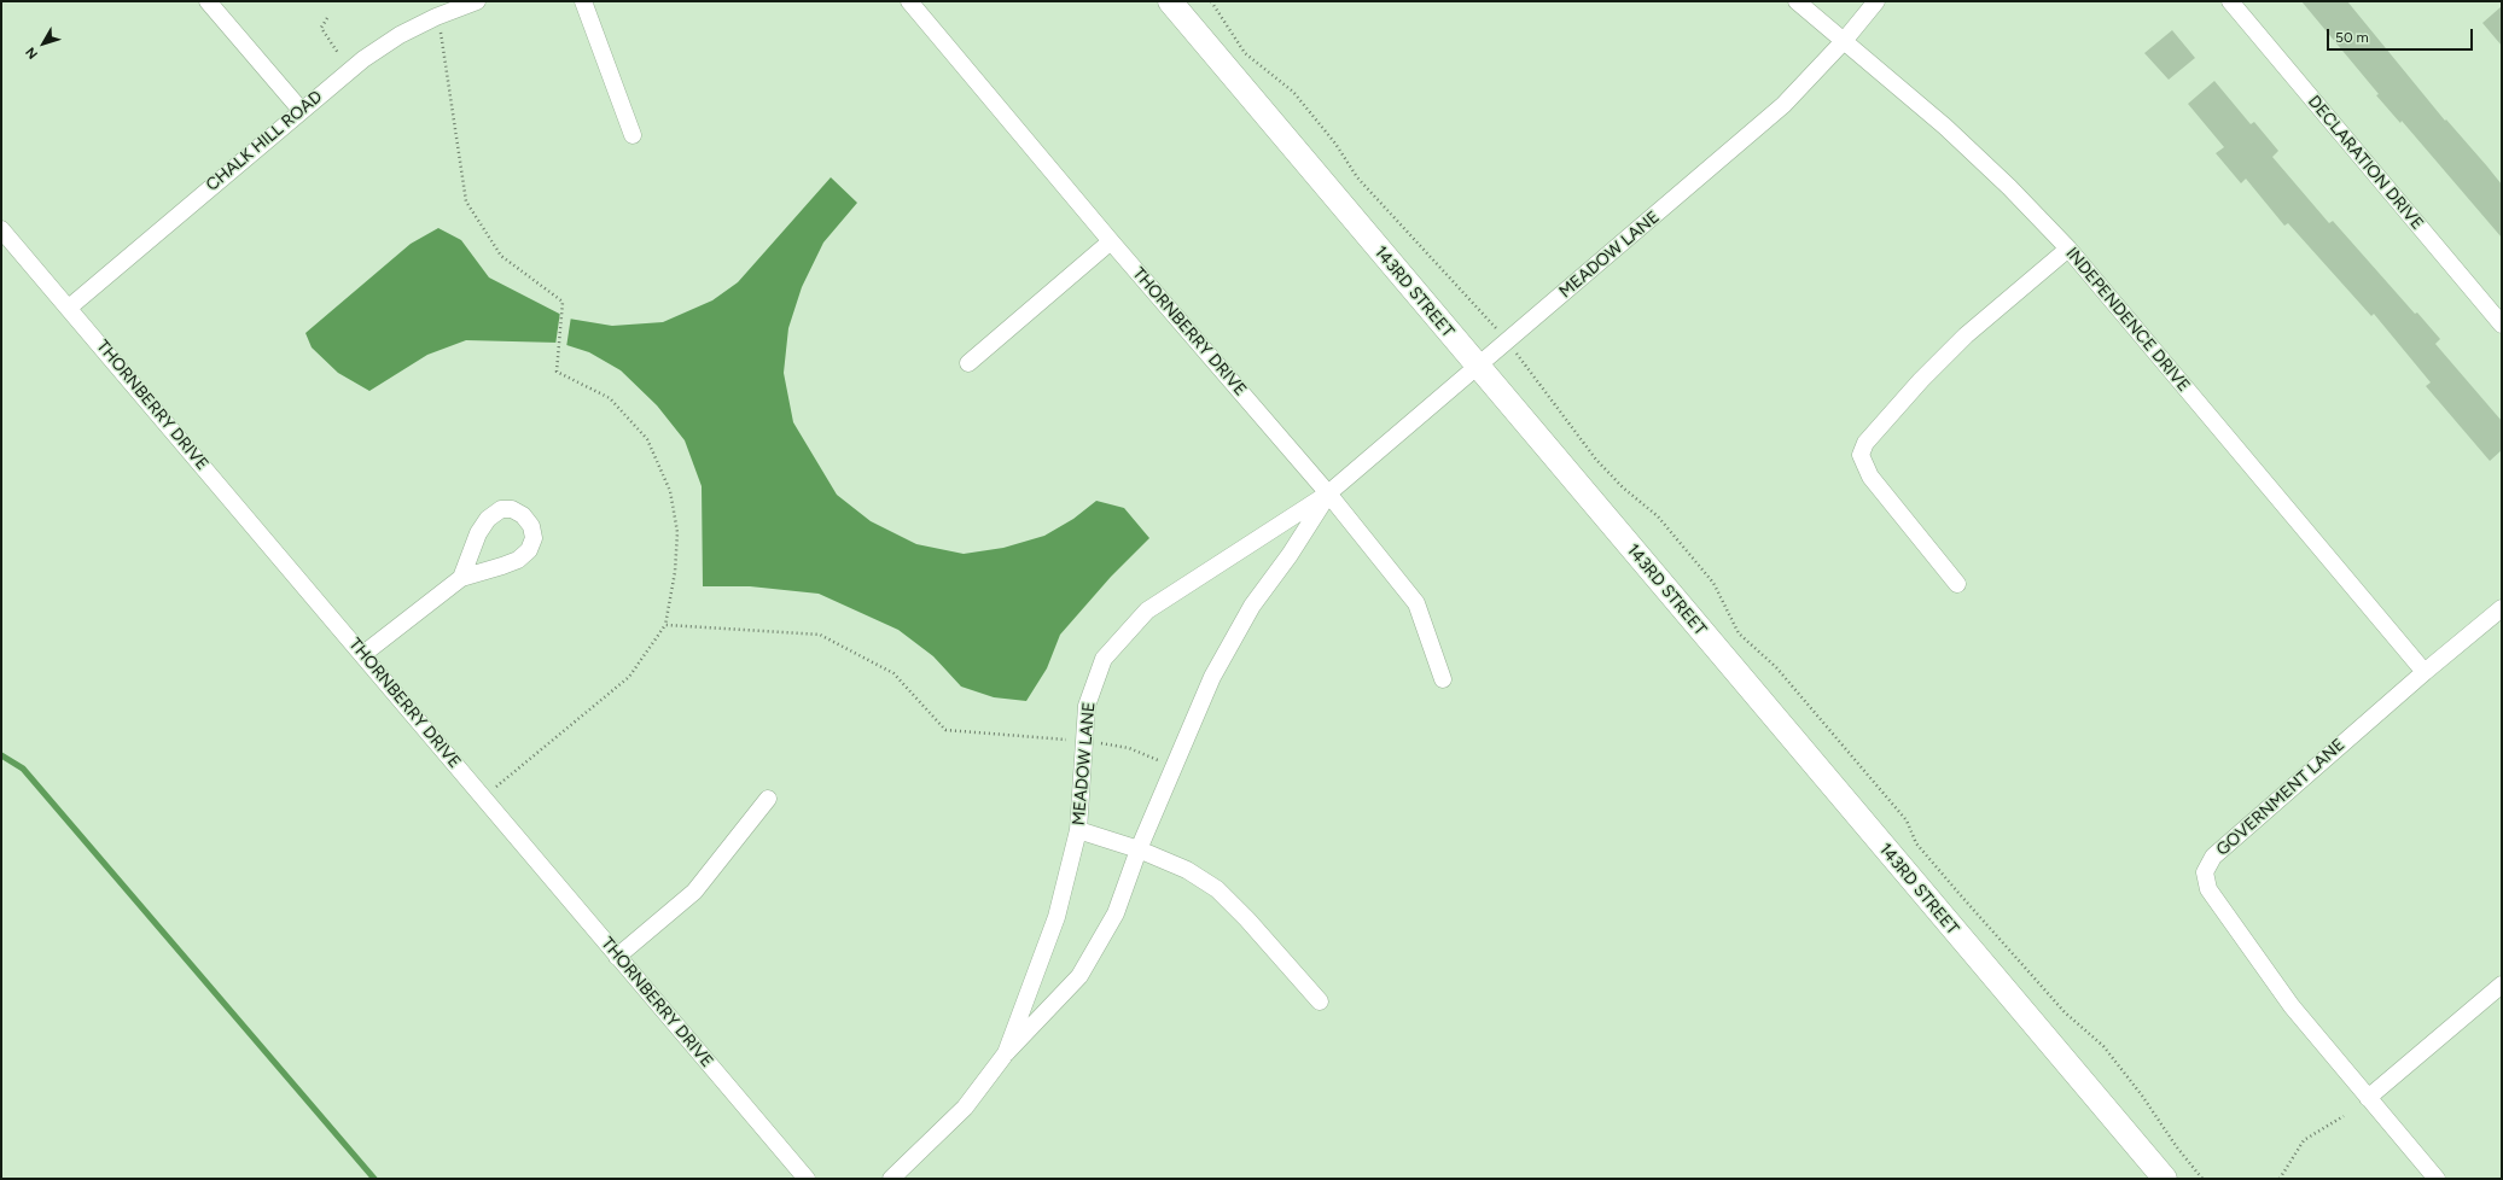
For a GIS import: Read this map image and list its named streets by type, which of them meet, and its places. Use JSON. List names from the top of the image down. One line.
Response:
{"streets":{"street":["CHALK HILL ROAD","DECLARATION DRIVE","MEADOW LANE","143RD STREET","INDEPENDENCE DRIVE","THORNBERRY DRIVE","GOVERNMENT LANE"]},"crossings":[["CHALK HILL ROAD","THORNBERRY DRIVE"],["MEADOW LANE","143RD STREET"],["MEADOW LANE","INDEPENDENCE DRIVE"],["MEADOW LANE","THORNBERRY DRIVE"],["INDEPENDENCE DRIVE","GOVERNMENT LANE"]],"scale_bar":"50 m","north":"bottom left"}
